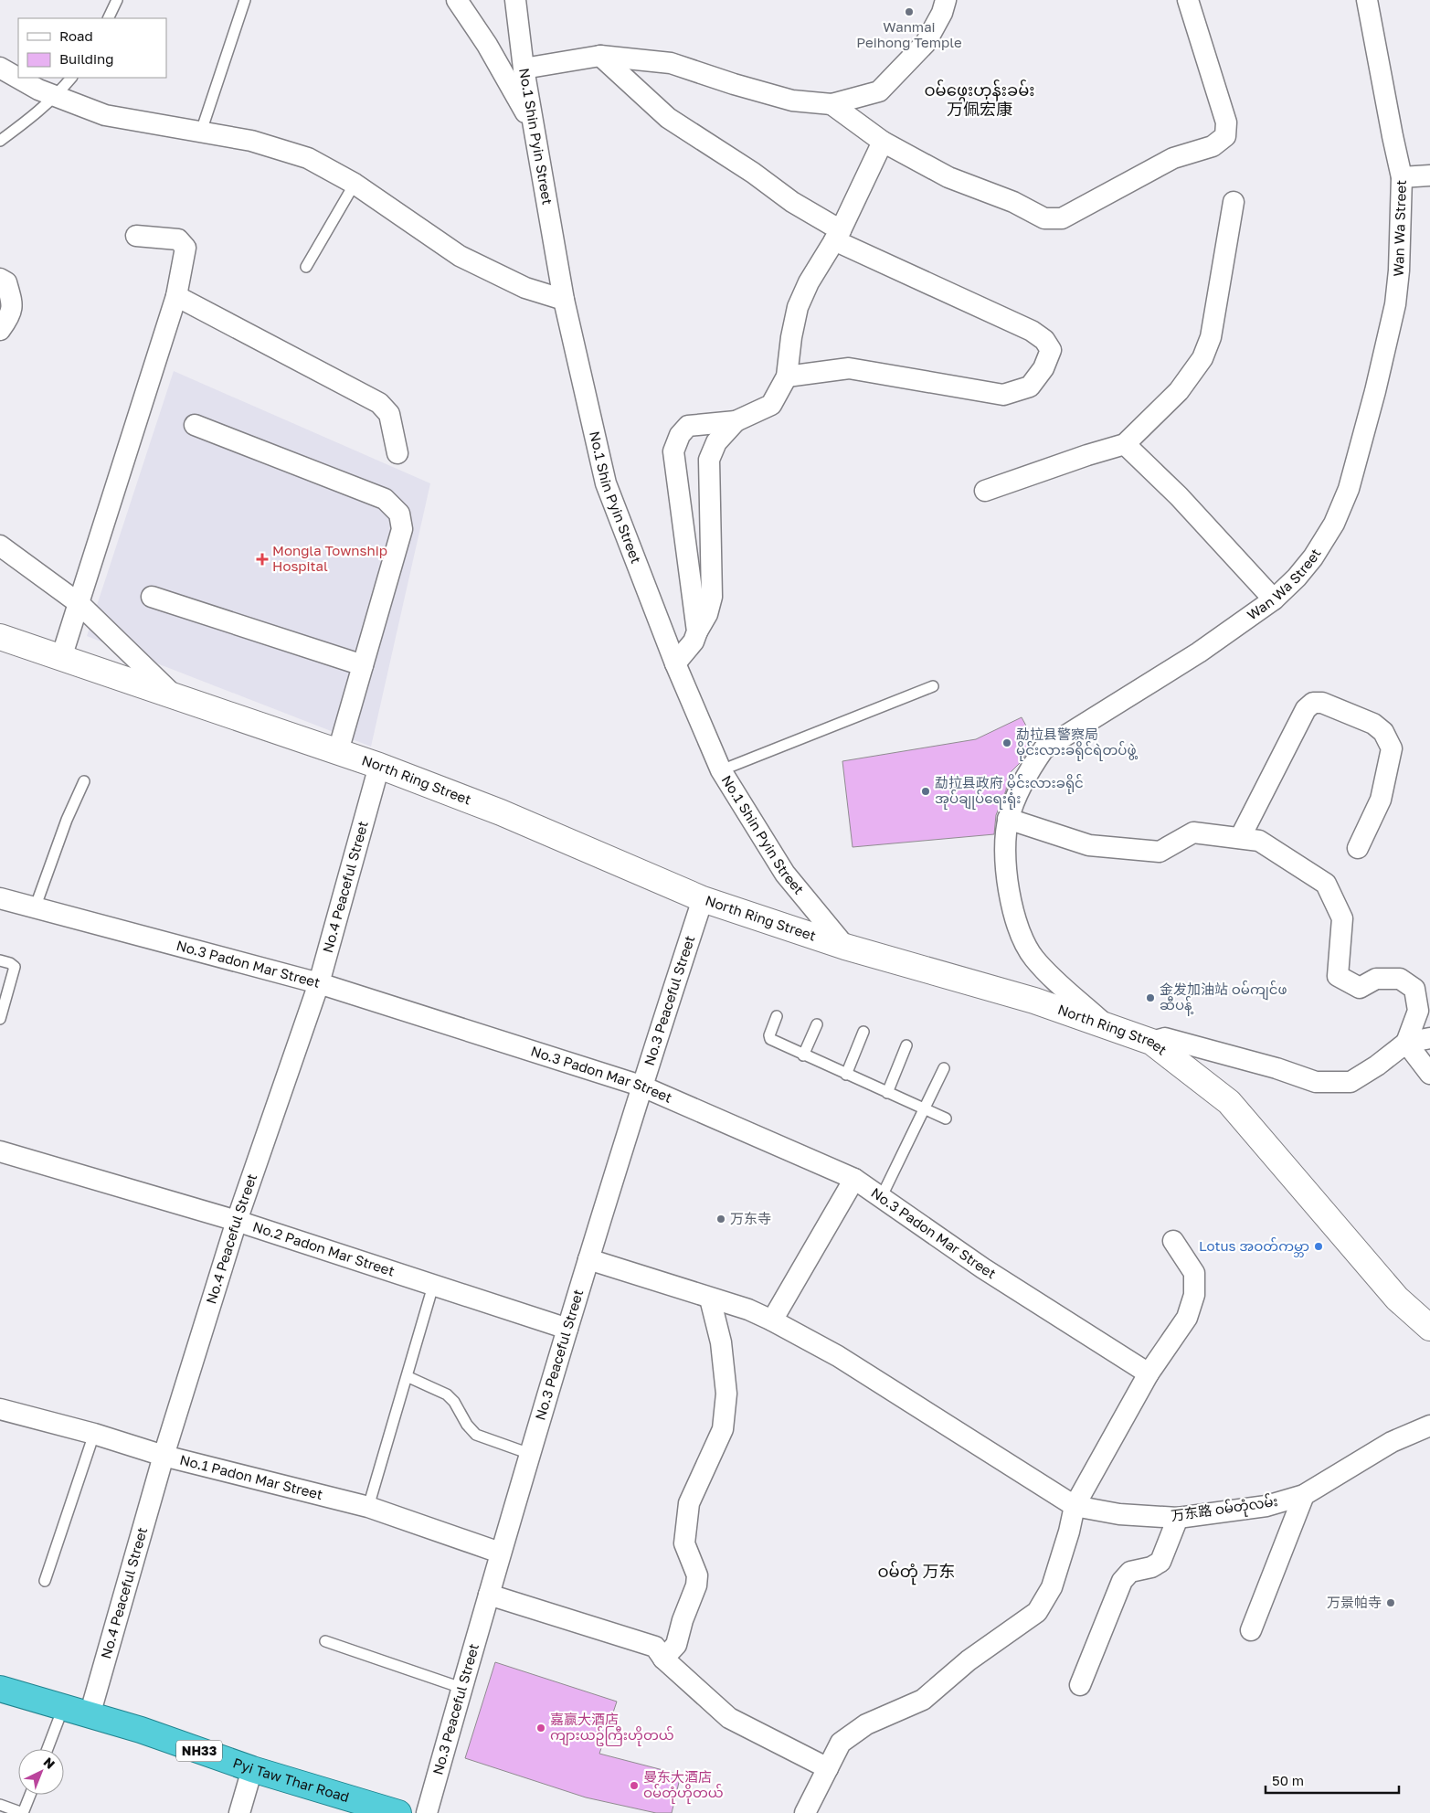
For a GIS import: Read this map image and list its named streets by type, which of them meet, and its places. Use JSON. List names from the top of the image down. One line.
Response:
{"streets":{"highway":["NH33","Pyi Taw Thar Road"],"street":["No.1 Shin Pyin Street","Wan Wa Street","North Ring Street","No.4 Peaceful Street","No.3 Padon Mar Street","No.3 Peaceful Street","No.2 Padon Mar Street","No.1 Padon Mar Street","万东路 ဝမ်တုံလမ်း"]},"crossings":[["No.1 Shin Pyin Street","North Ring Street"],["Wan Wa Street","North Ring Street"],["North Ring Street","No.4 Peaceful Street"],["North Ring Street","No.3 Peaceful Street"],["No.4 Peaceful Street","No.3 Padon Mar Street"],["No.4 Peaceful Street","No.2 Padon Mar Street"],["No.4 Peaceful Street","No.1 Padon Mar Street"],["No.4 Peaceful Street","Pyi Taw Thar Road"],["No.3 Padon Mar Street","No.3 Peaceful Street"],["No.3 Peaceful Street","No.2 Padon Mar Street"],["No.3 Peaceful Street","No.1 Padon Mar Street"]],"districts":["ဝမ်ဖွေးဟုန်းခမ်း 万佩宏康","ဝမ်တုံ 万东"],"places":{"other":["Wanmai Peihong Temple","勐拉县警察局 မိုင်းလားခရိုင်ရဲတပ်ဖွဲ့","勐拉县政府 မိုင်းလားခရိုင် အုပ်ချုပ်ရေးရုံး","金发加油站 ဝမ်ကျင်ဖ ဆီပန့်","万东寺","Lotus အဝတ်ကမ္ဘာ","万景帕寺","嘉赢大酒店 ကျားယဥ်ကြီးဟိုတယ်","曼东大酒店 ဝမ်တုံဟိုတယ်"],"health":["Mongla Township Hospital"]},"legend":["Road","Building"],"scale_bar":"50 m","north":"top right"}
